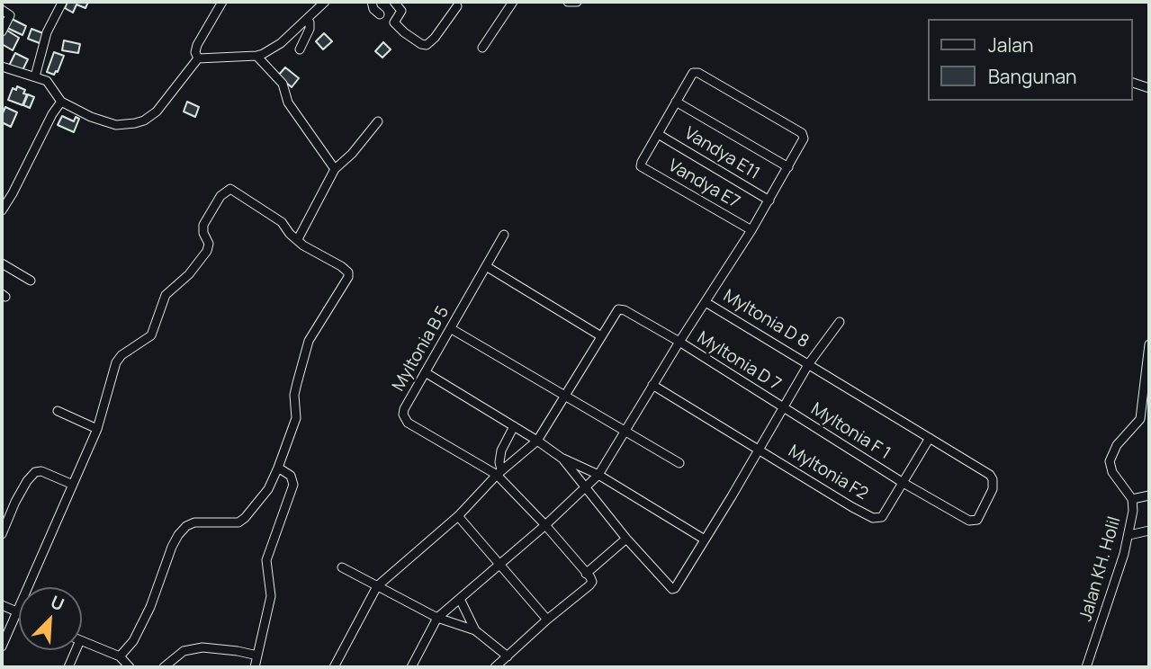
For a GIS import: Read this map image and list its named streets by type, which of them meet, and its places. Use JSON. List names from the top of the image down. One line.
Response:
{"streets":{"street":["Vandya E11","Vandya E7","Myltonia D 8","Myltonia B 5","Myltonia D 7","Myltonia F 1","Myltonia F2","Jalan KH. Holil"]},"crossings":[["Vandya E11","Vandya E7"],["Myltonia D 8","Myltonia F 1"],["Myltonia D 7","Myltonia F 1"],["Myltonia F 1","Myltonia F2"]],"legend":["Jalan","Bangunan"],"north":"top right"}
